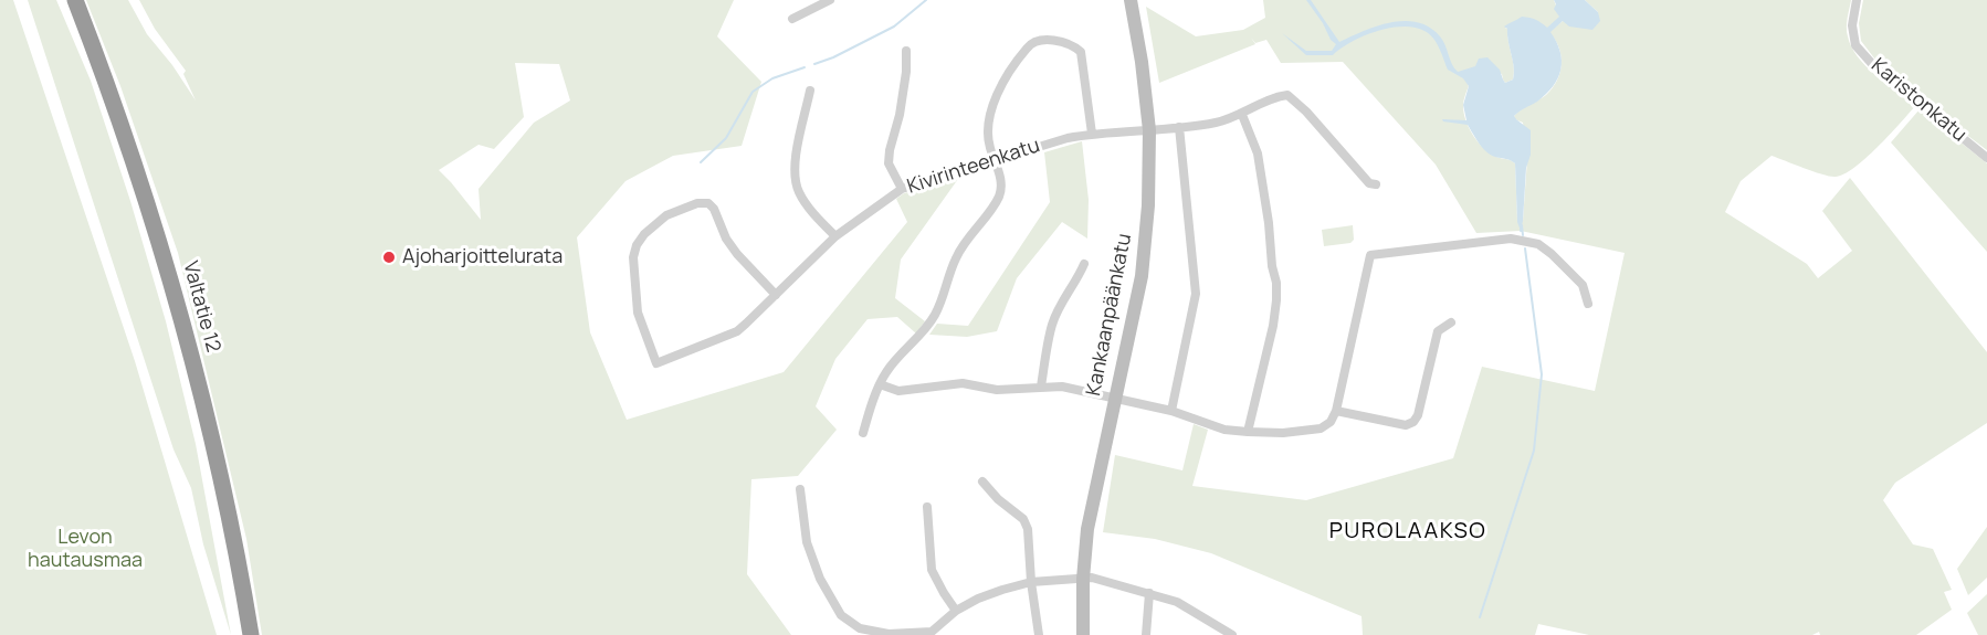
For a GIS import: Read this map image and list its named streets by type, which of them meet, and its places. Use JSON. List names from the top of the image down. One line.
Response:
{"streets":{"highway":["Valtatie 12"],"street":["Karistonkatu","Kivirinteenkatu","Kankaanpäänkatu"]},"crossings":[["Kivirinteenkatu","Kankaanpäänkatu"]],"districts":["PUROLAAKSO"],"parks":["Levon hautausmaa"],"places":["Ajoharjoittelurata"]}
